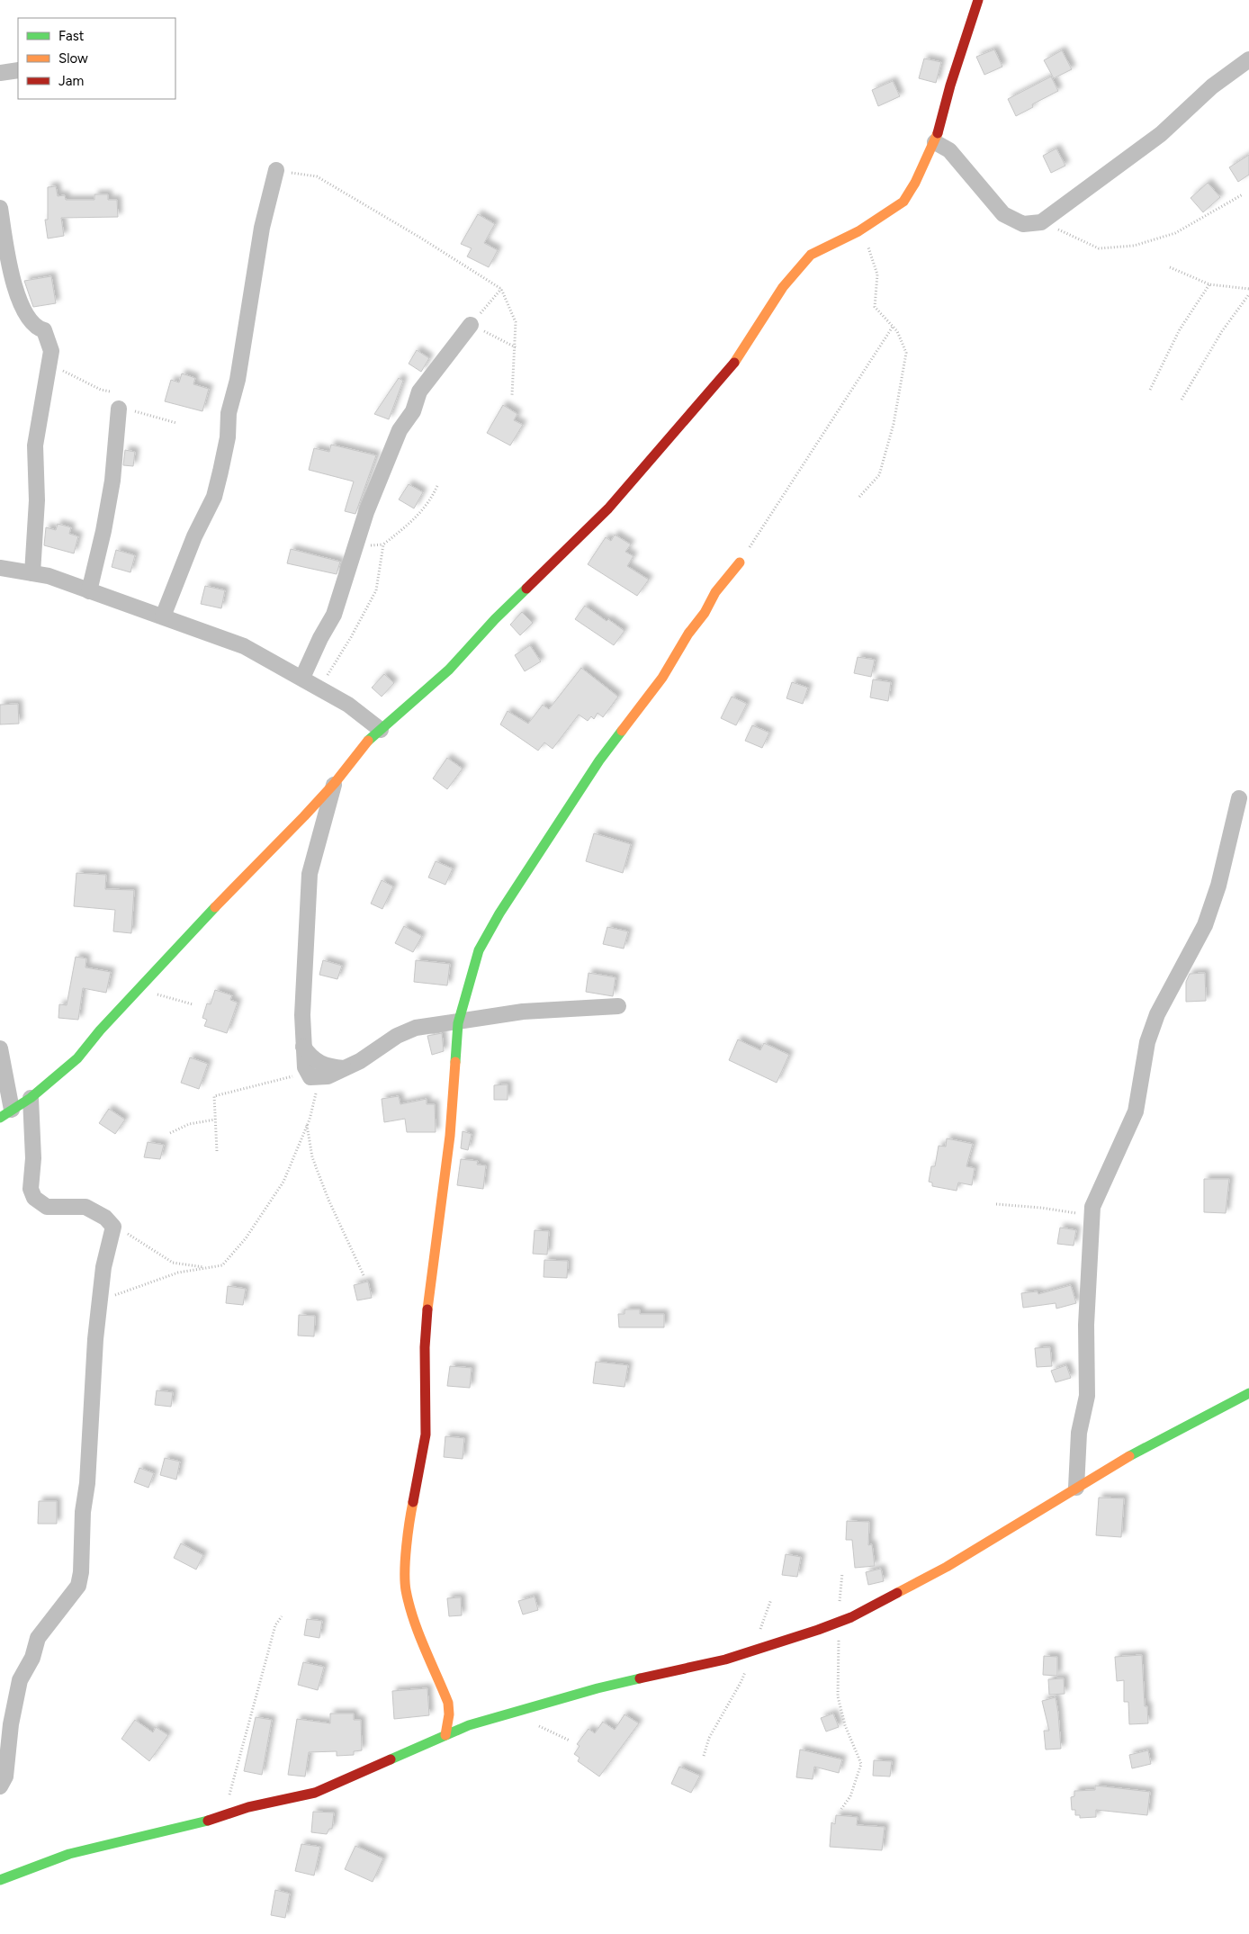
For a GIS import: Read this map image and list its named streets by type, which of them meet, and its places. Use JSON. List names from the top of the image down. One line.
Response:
{"legend":["Fast","Slow","Jam"]}
